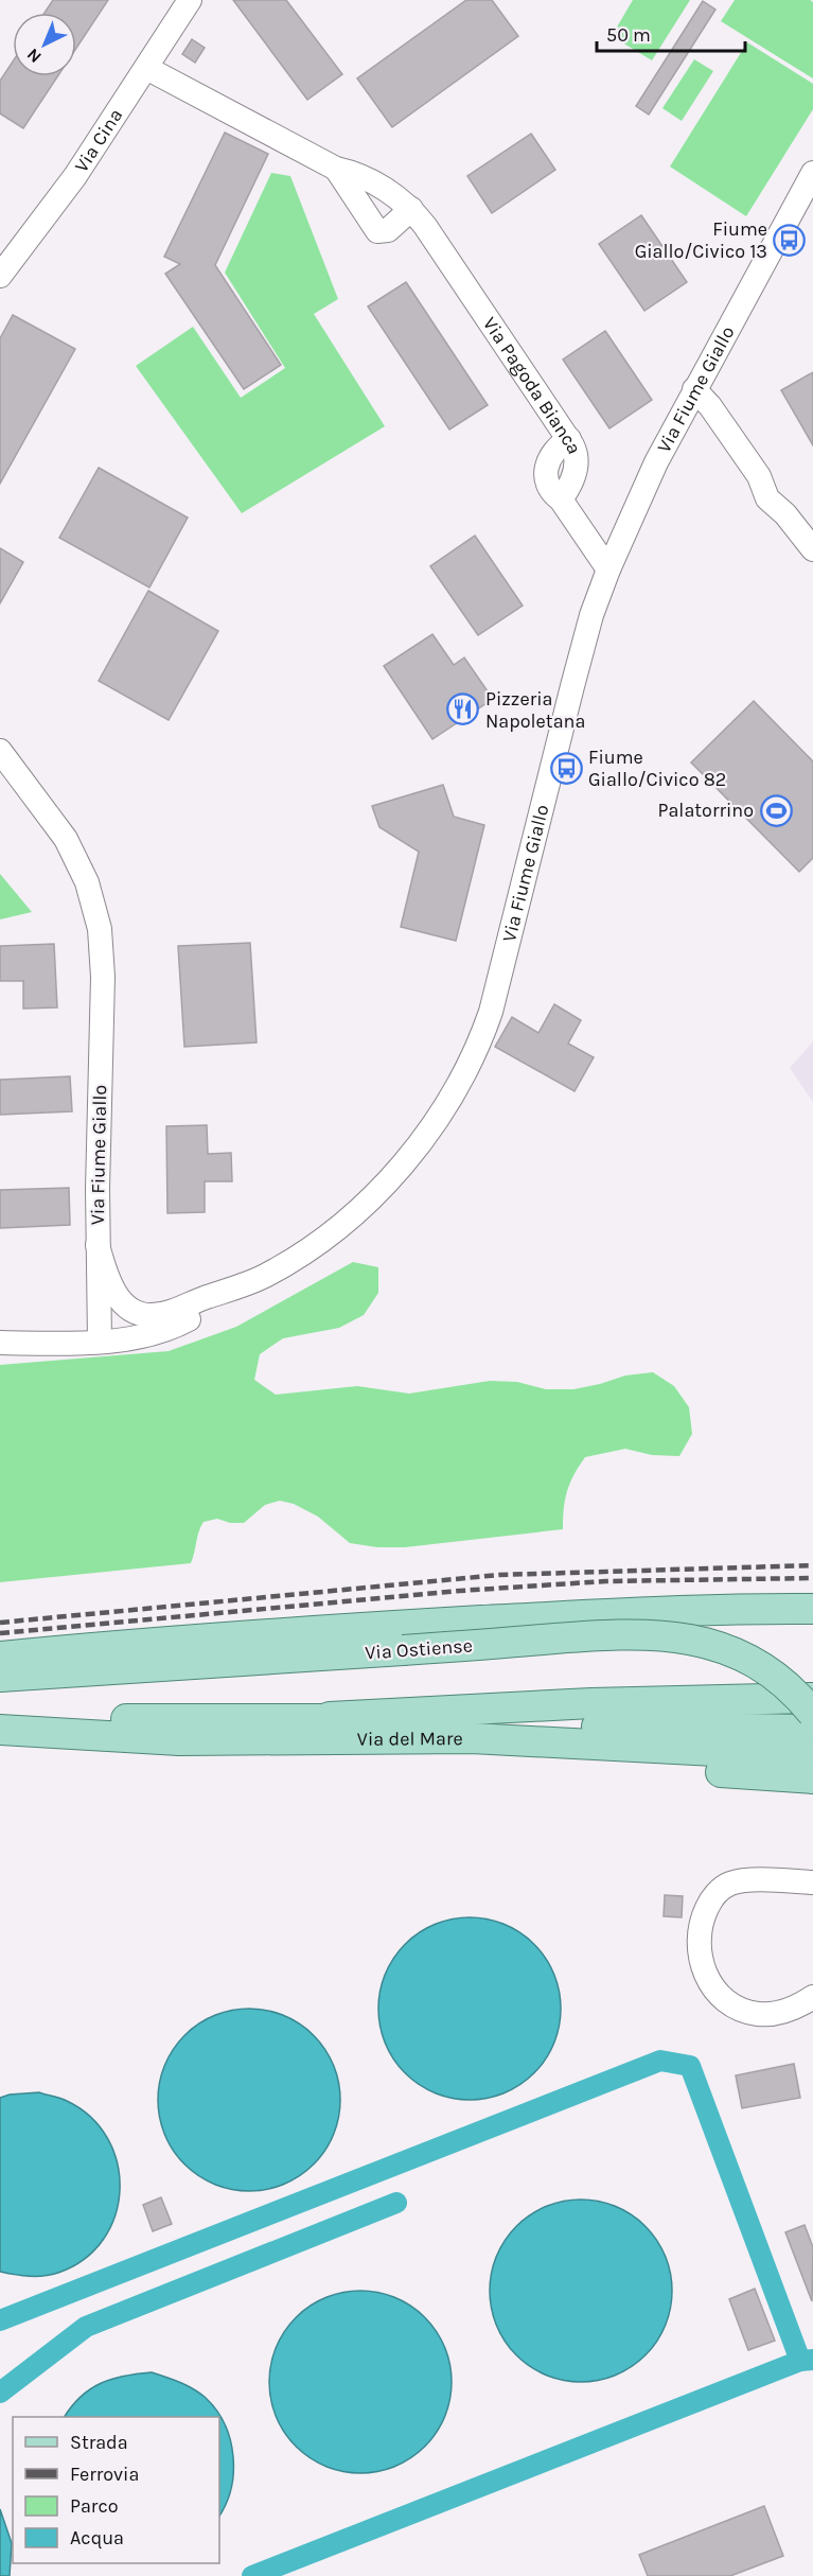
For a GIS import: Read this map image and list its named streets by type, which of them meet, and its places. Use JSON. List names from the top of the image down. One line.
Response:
{"streets":{"main road":["Via Ostiense","Via del Mare"],"street":["Via Cina","Via Pagoda Bianca","Via Fiume Giallo"]},"crossings":[["Via Cina","Via Pagoda Bianca"],["Via Pagoda Bianca","Via Fiume Giallo"]],"places":{"bus stop":["Fiume Giallo/Civico 13","Fiume Giallo/Civico 82"],"restaurant":["Pizzeria Napoletana"],"sports":["Palatorrino"]},"legend":["Strada","Ferrovia","Parco","Acqua"],"scale_bar":"50 m","north":"bottom left"}
